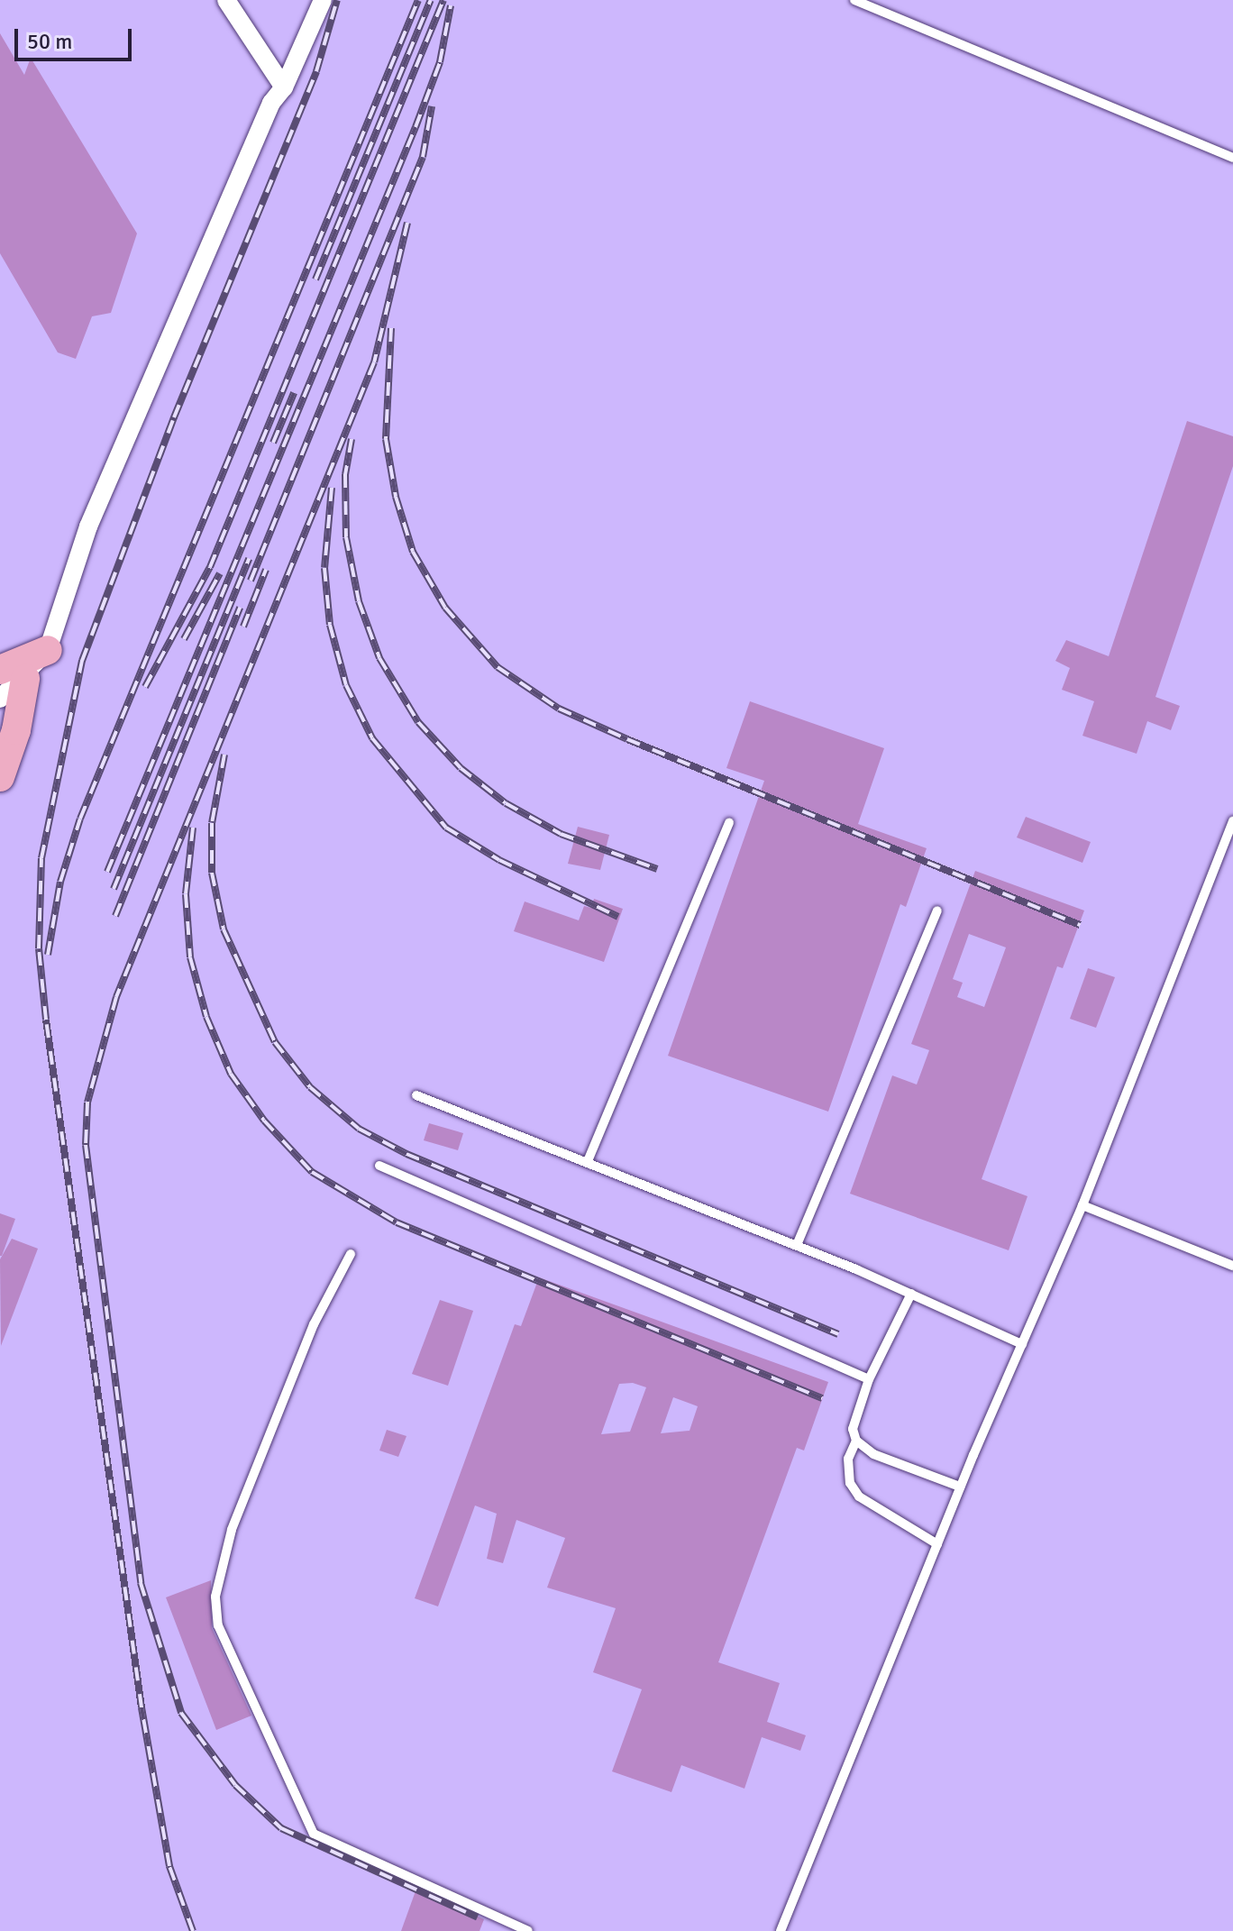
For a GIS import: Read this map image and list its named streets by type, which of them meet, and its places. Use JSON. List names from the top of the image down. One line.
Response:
{"scale_bar":"50 m"}
